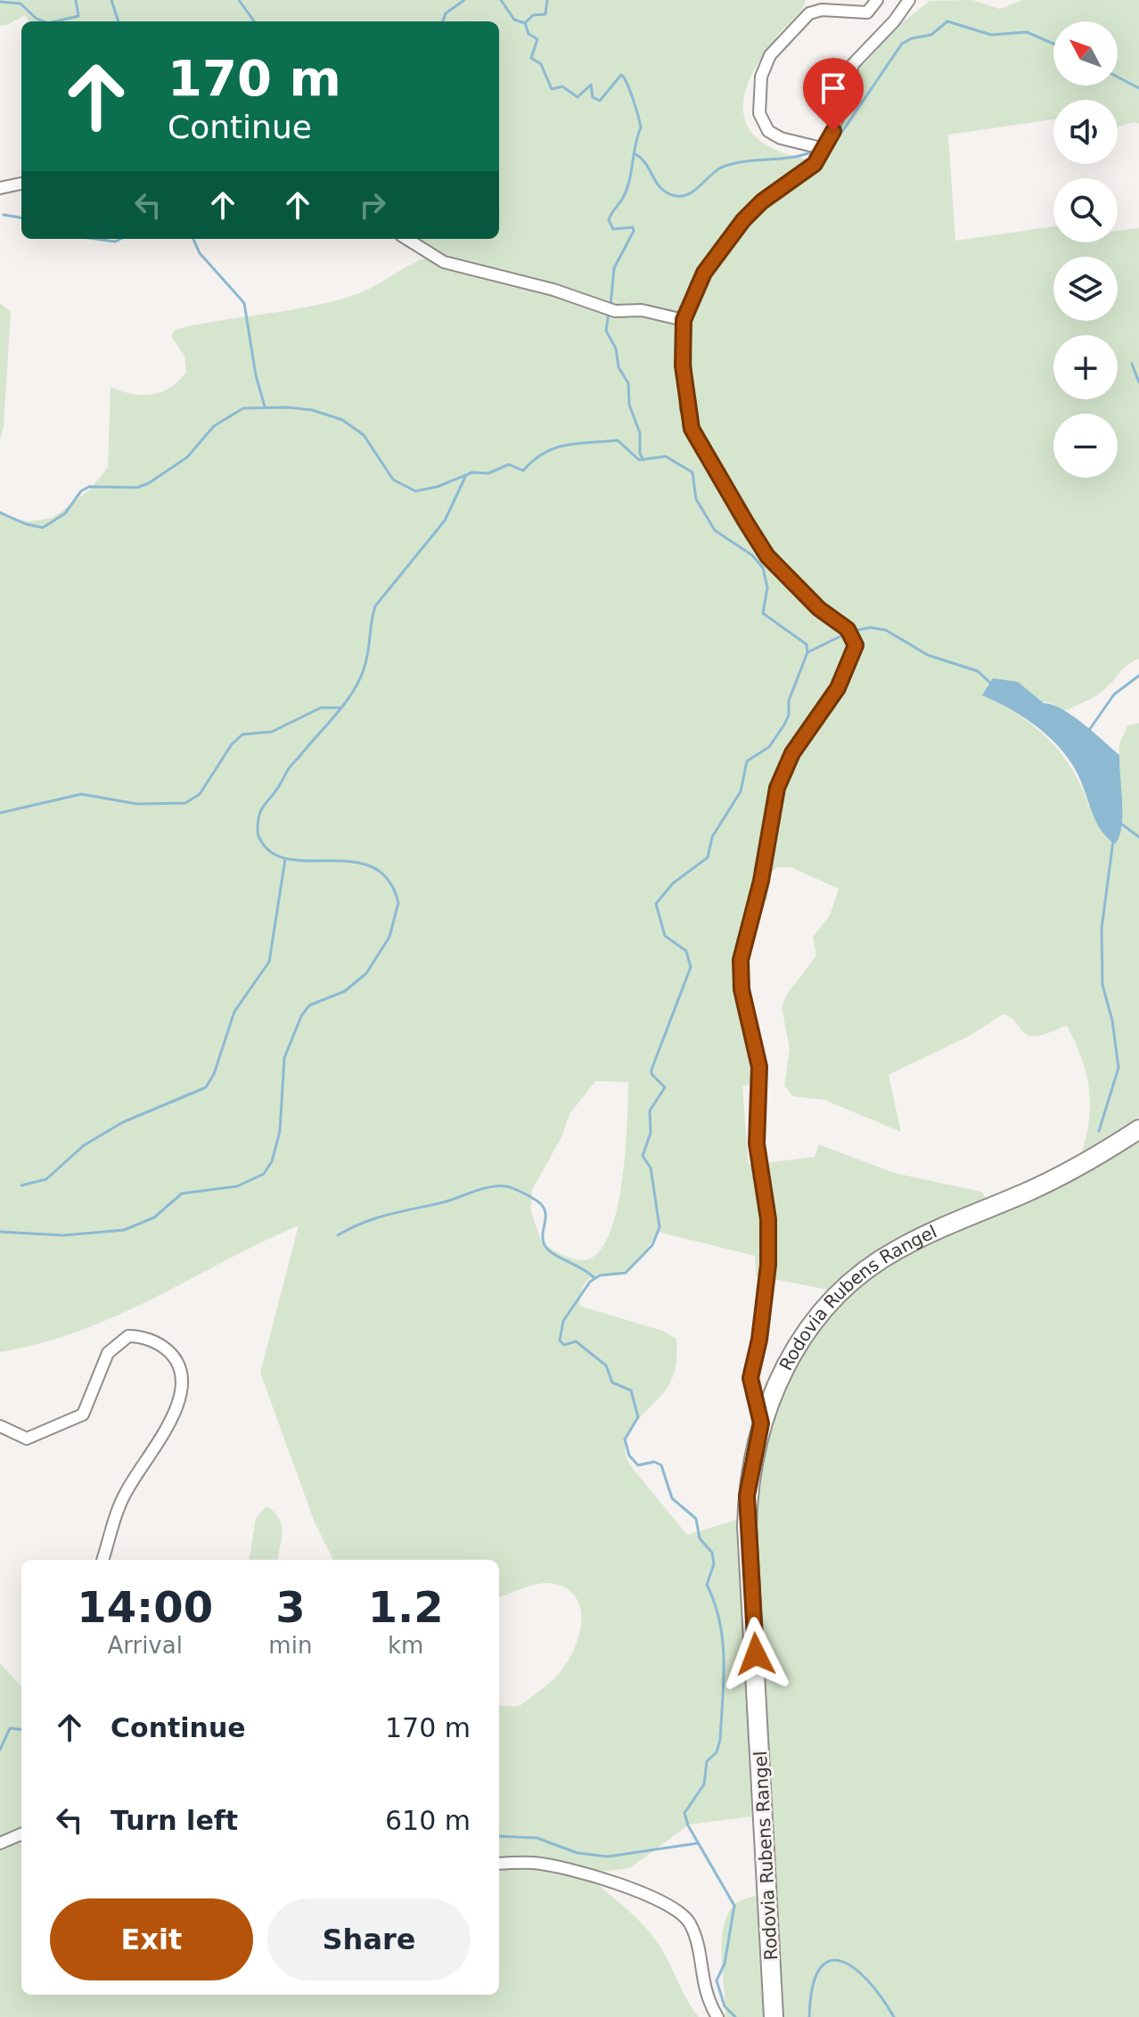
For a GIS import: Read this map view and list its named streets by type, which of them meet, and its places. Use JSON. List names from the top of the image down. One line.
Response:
{"streets":{"main road":["Rodovia Rubens Rangel"]},"north":"top left","page":{"map_buttons":["+","−"],"turn":["170 m","Continue"],"eta":["14:00","Arrival","3","min","1.2","km"],"list":[{"name":"Continue","value":"170 m"},{"name":"Turn left","value":"610 m"}],"buttons":["Exit","Share"]}}
